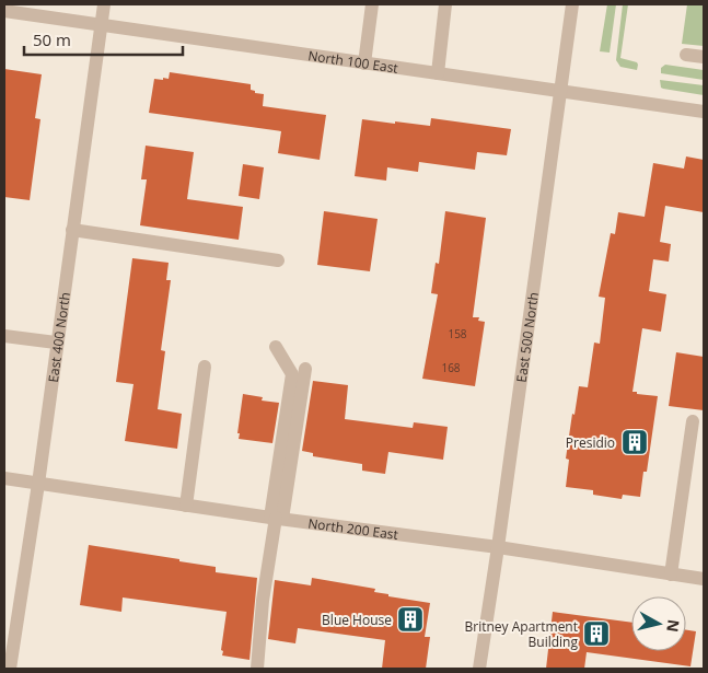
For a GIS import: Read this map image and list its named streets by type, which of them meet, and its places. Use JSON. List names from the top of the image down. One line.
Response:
{"streets":{"street":["North 100 East","East 400 North","East 500 North","North 200 East"]},"crossings":[["North 100 East","East 400 North"],["North 100 East","East 500 North"],["East 400 North","North 200 East"],["East 500 North","North 200 East"]],"places":{"building":["Presidio","Blue House","Britney Apartment Building"]},"house_numbers":["158","168"],"scale_bar":"50 m","north":"right"}
